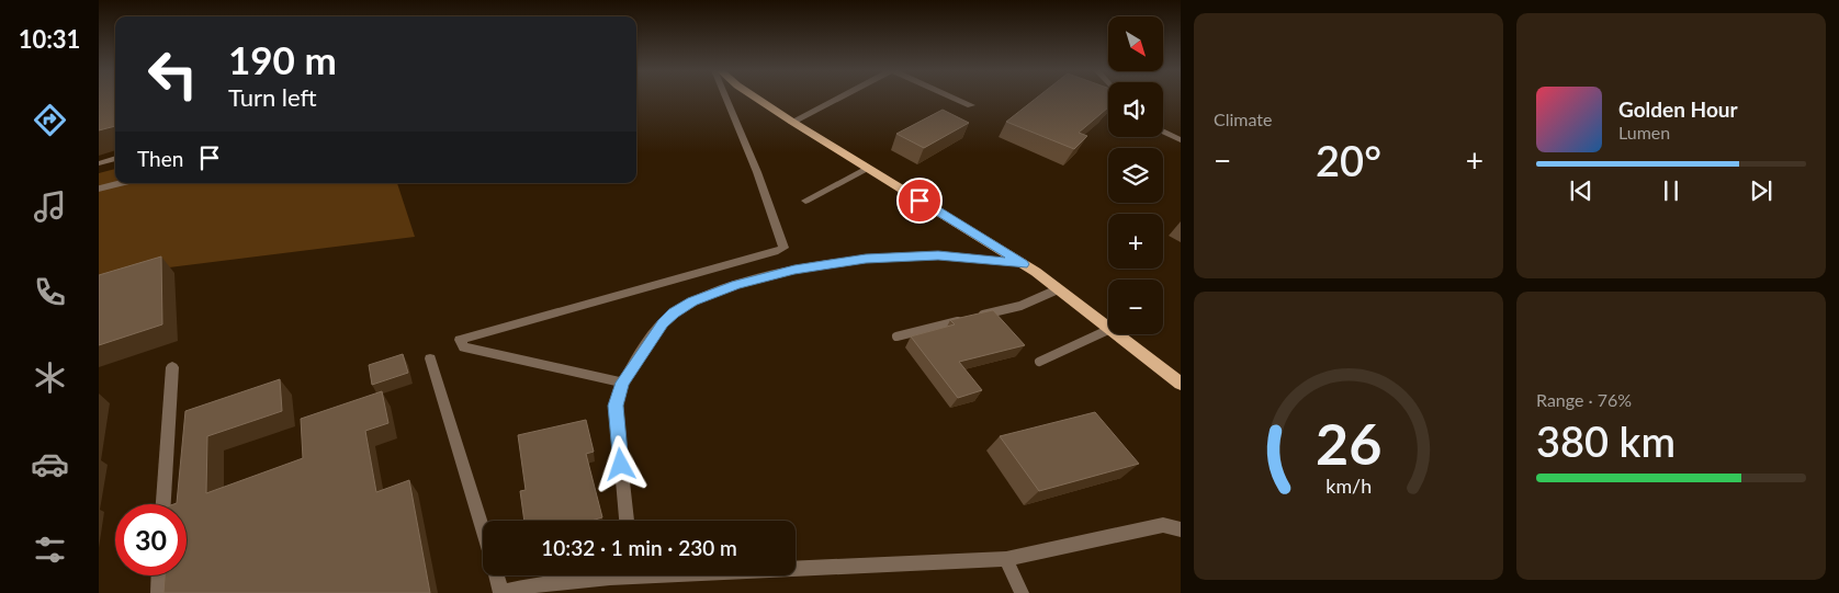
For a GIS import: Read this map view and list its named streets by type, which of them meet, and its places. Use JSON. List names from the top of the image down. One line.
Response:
{"north":"bottom right","page":{"tabs":"10:31","tile":["Climate",["Range · 76%","380 km"]],"map_buttons":["+","−"],"turn":["190 m","Turn left"],"song":["Golden Hour","Lumen"],"then":"Then","heat":["−","20°","+"],"limit":"30","trip":"10:32 · 1 min · 230 m","gauge":["26","km/h"]}}
